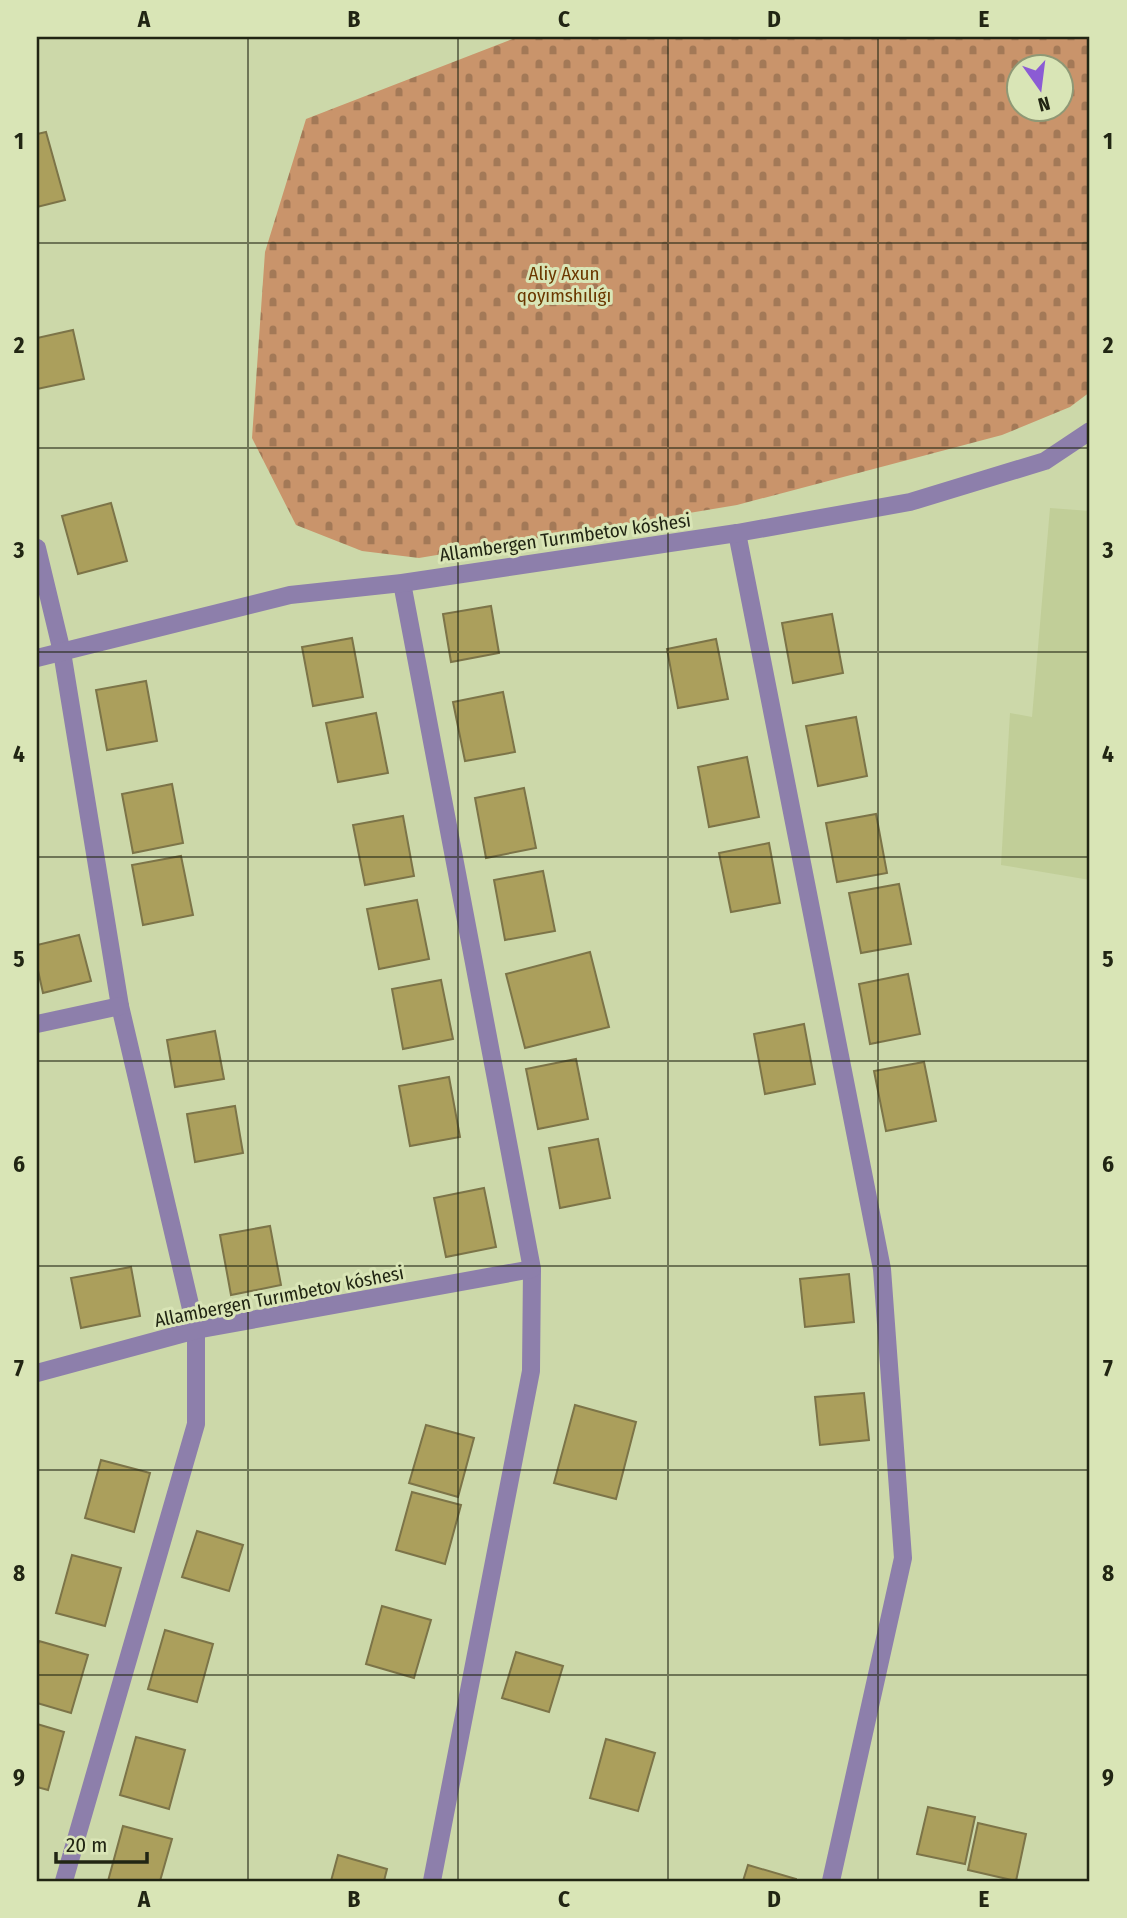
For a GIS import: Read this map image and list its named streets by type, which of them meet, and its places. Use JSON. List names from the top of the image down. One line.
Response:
{"streets":{"street":["Allambergen Turımbetov kóshesi"]},"parks":["Aliy Axun qoyımshılıǵı"],"scale_bar":"20 m","north":"bottom","grid":{"columns":["A","B","C","D","E"],"rows":["1","2","3","4","5","6","7","8","9"]}}
